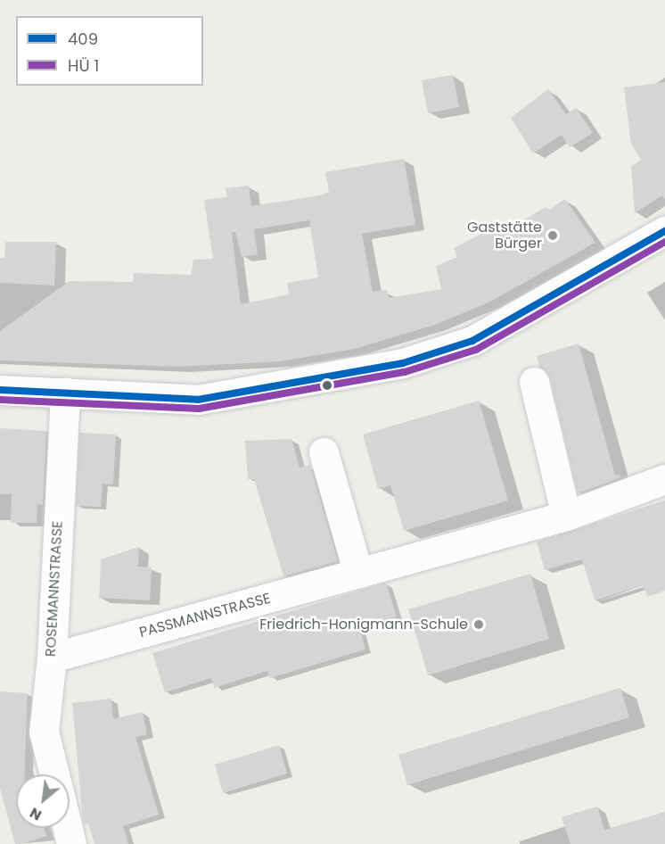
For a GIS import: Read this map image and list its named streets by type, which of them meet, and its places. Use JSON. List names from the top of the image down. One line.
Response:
{"streets":{"street":["ROSEMANNSTRASSE","PASSMANNSTRASSE"]},"crossings":[["ROSEMANNSTRASSE","PASSMANNSTRASSE"]],"places":["Gaststätte Bürger","Friedrich-Honigmann-Schule"],"lines":["transit line 409"],"legend":["409","HÜ 1"],"north":"bottom left"}
